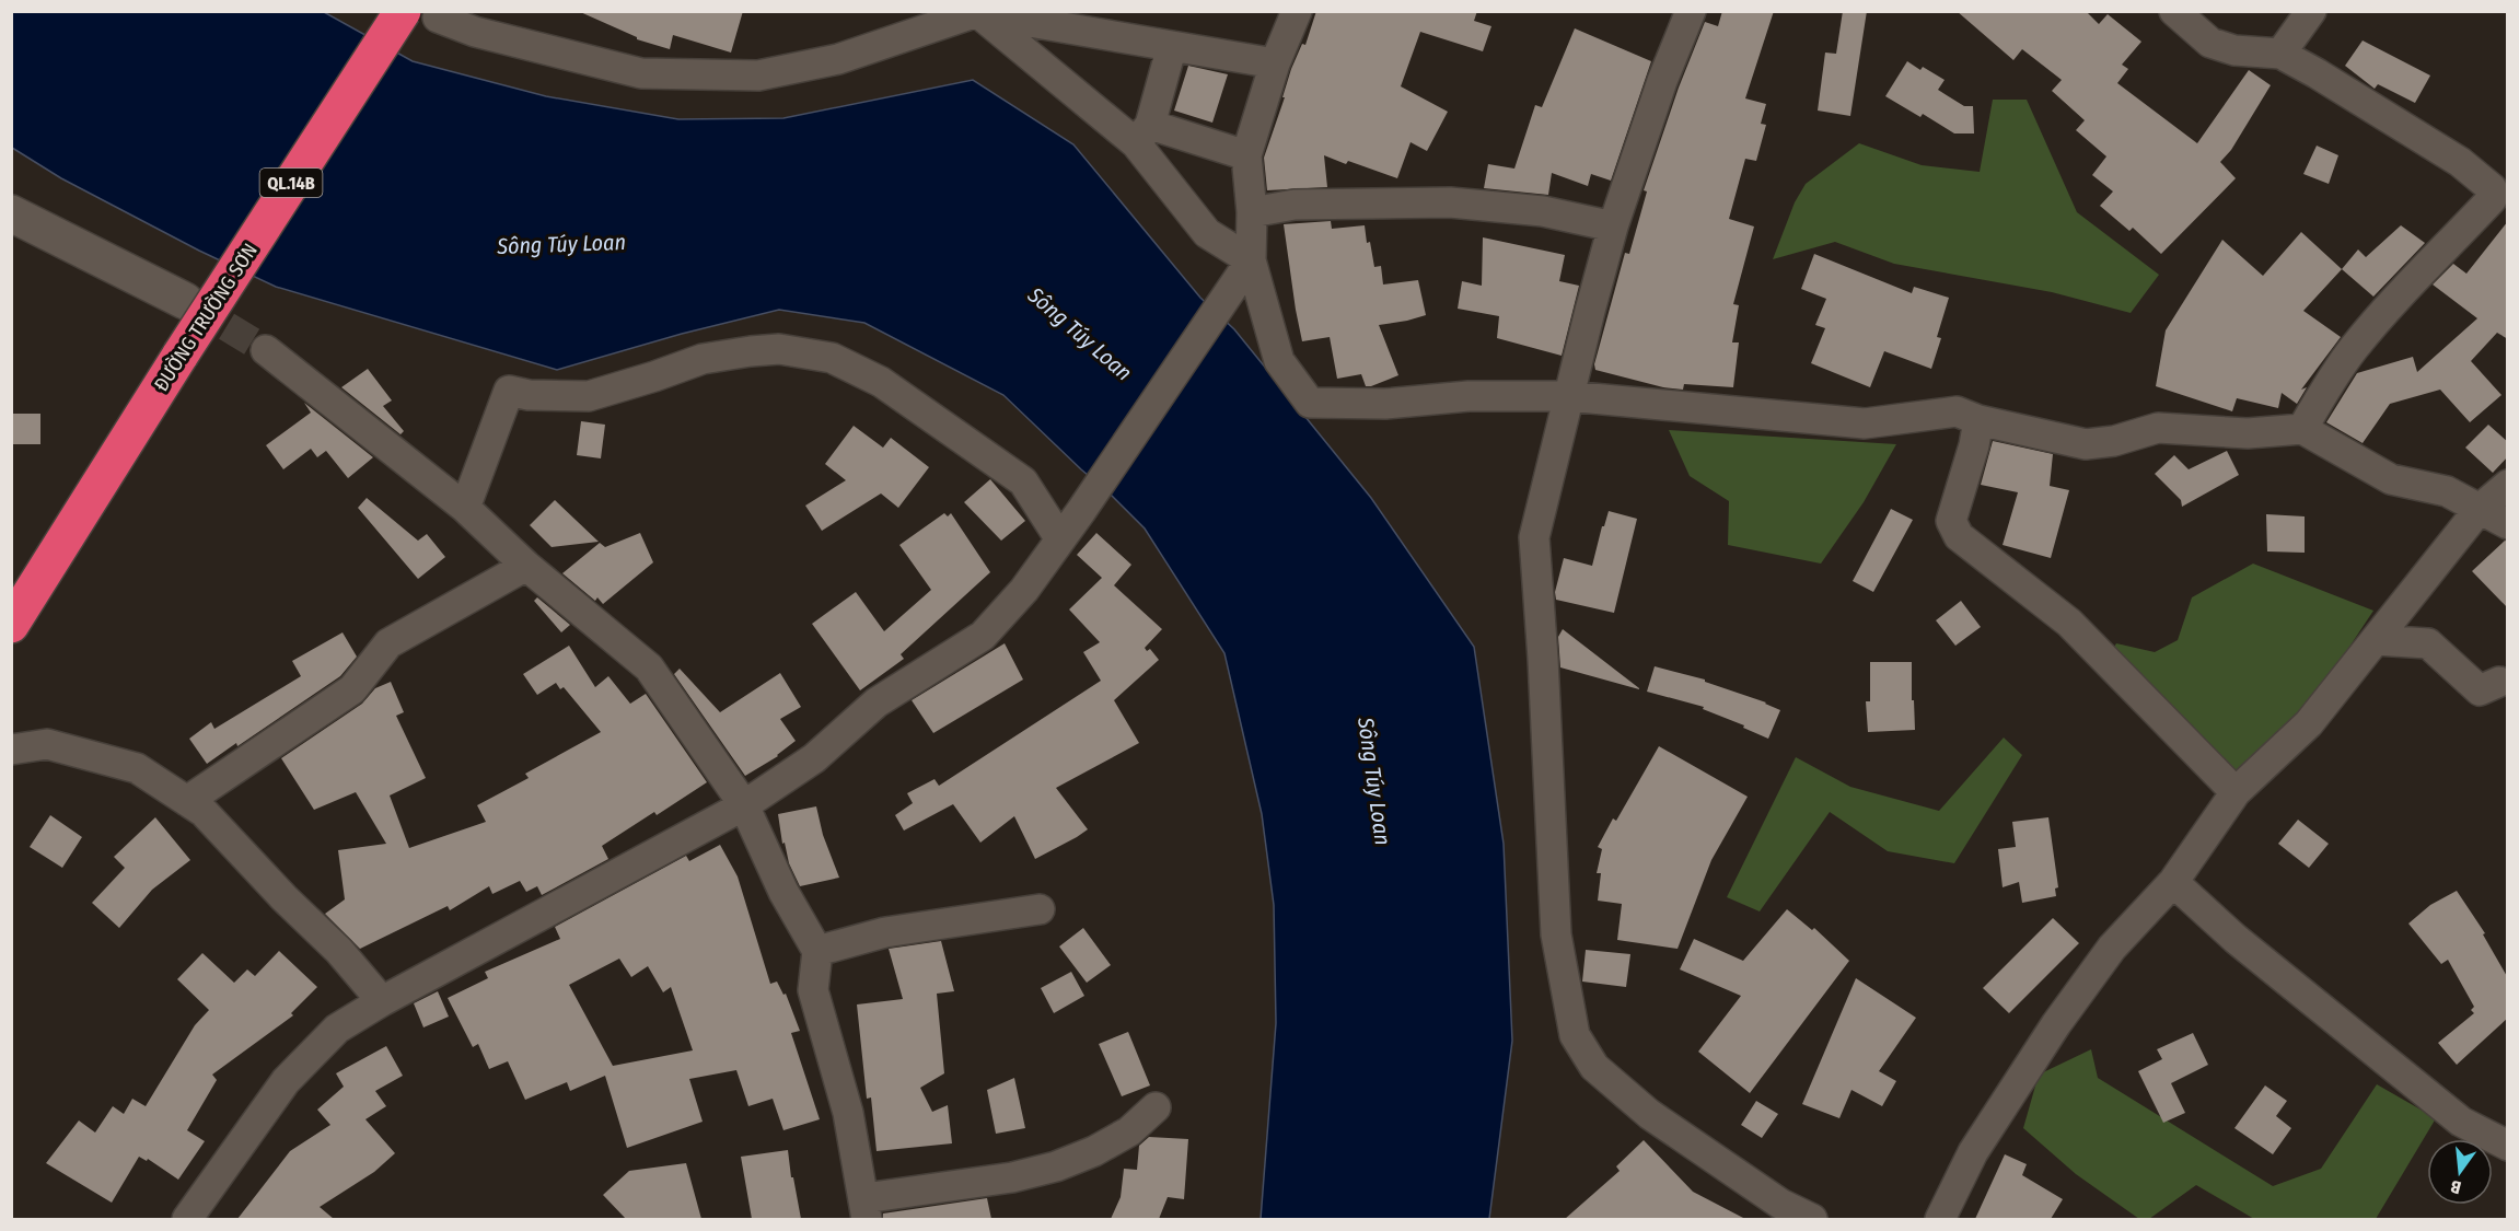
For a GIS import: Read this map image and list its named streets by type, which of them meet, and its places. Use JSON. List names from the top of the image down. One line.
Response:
{"streets":{"highway":["QL.14B","ĐƯỜNG TRƯỜNG SƠN"]},"water":["Sông Túy Loan"],"north":"bottom"}
